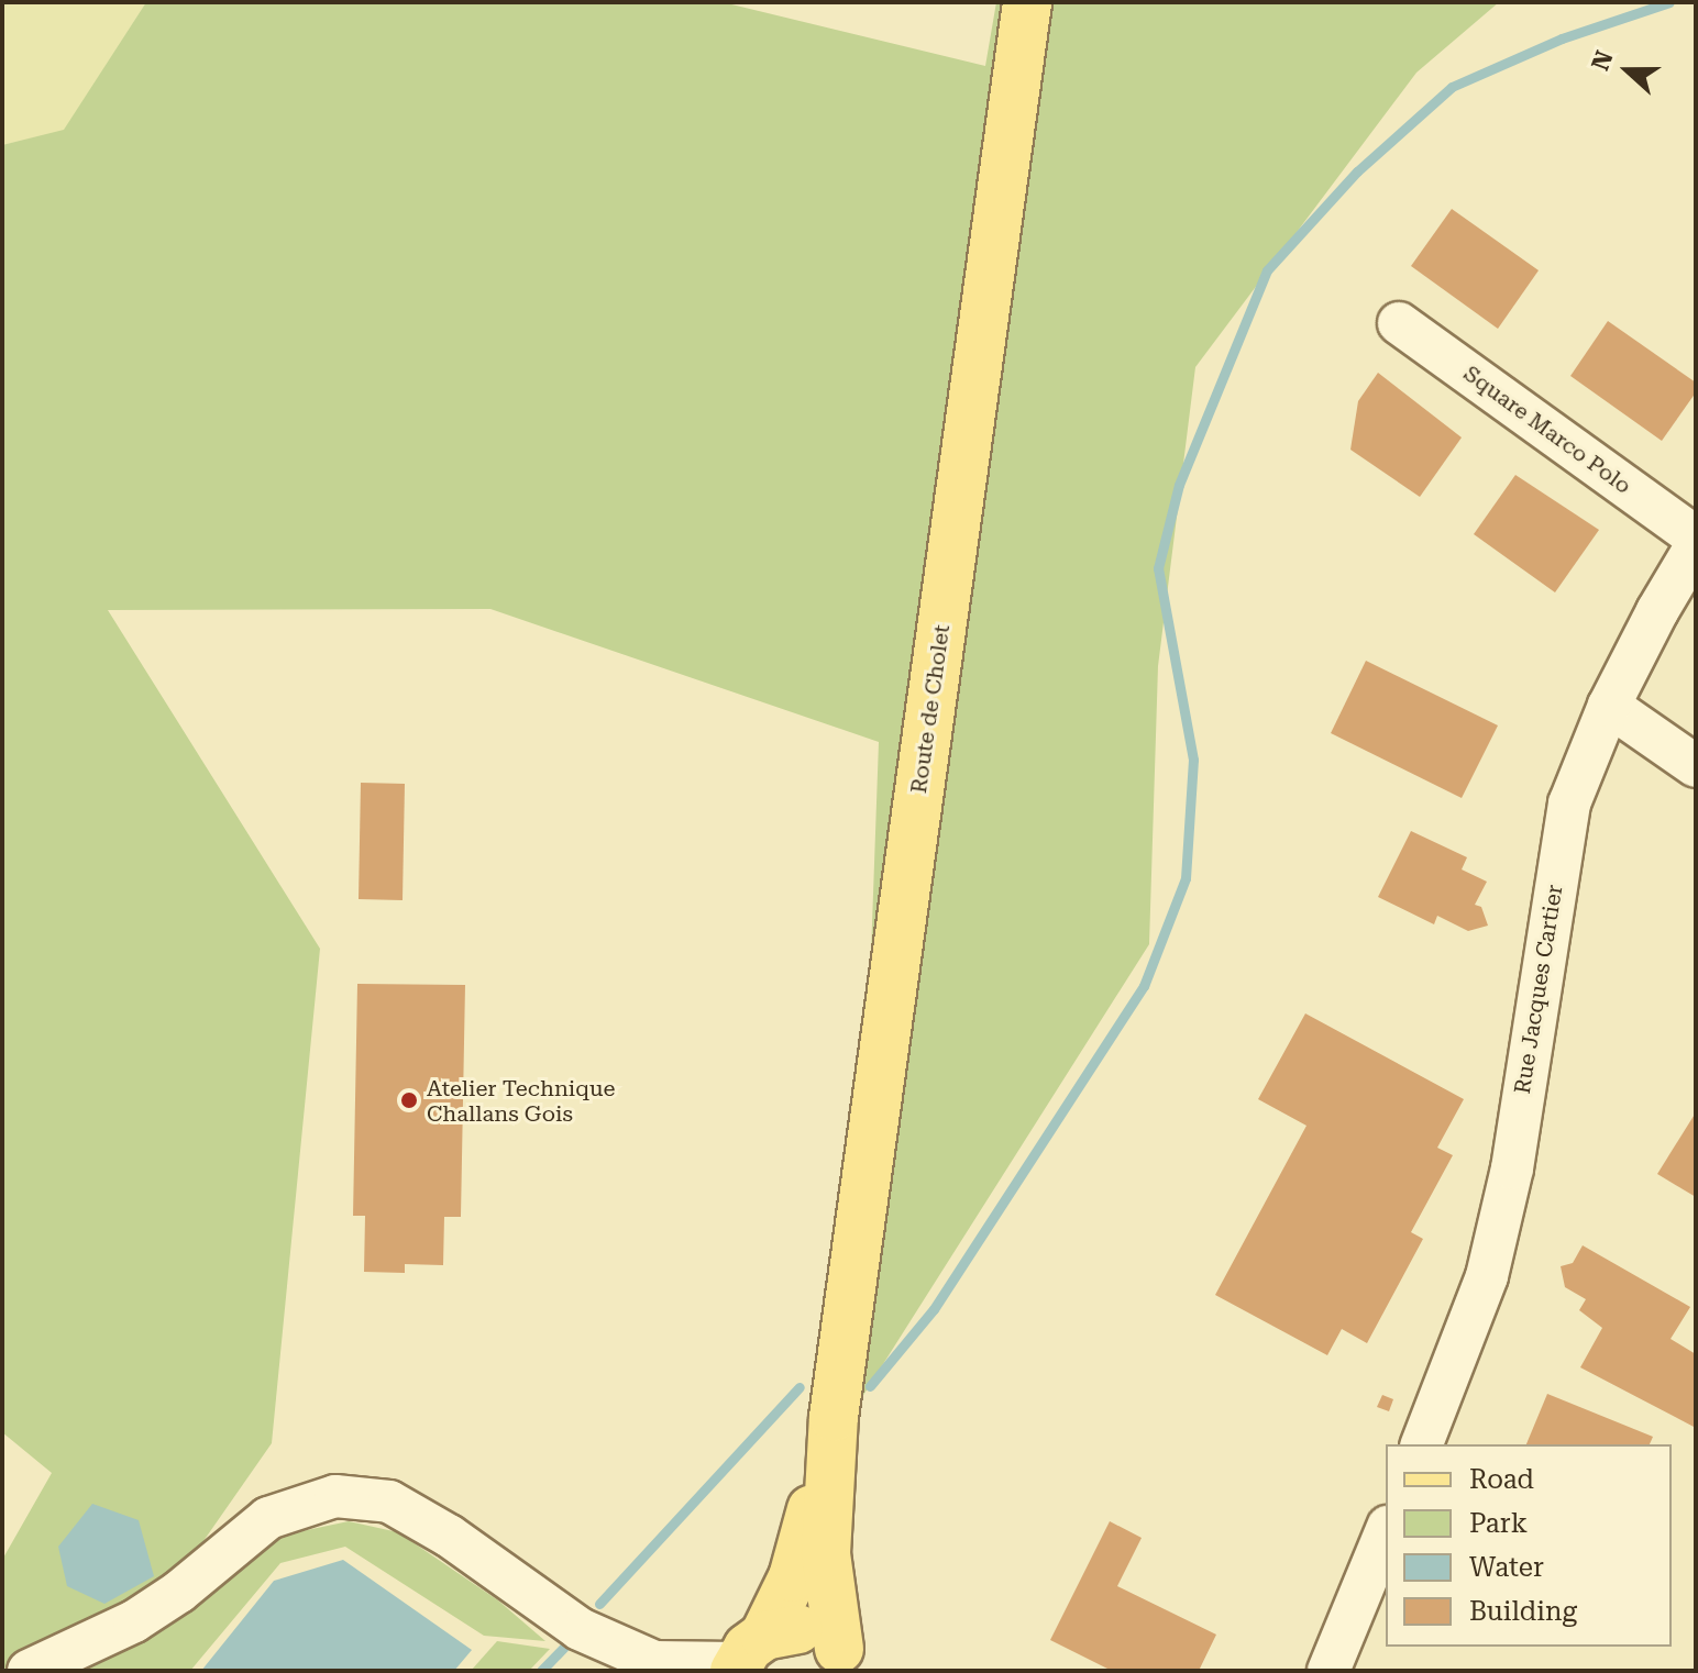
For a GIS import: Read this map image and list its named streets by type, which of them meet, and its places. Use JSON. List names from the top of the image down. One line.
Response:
{"streets":{"main road":["Route de Cholet"],"street":["Square Marco Polo","Rue Jacques Cartier"]},"places":["Atelier Technique Challans Gois"],"legend":["Road","Park","Water","Building"],"north":"left"}
